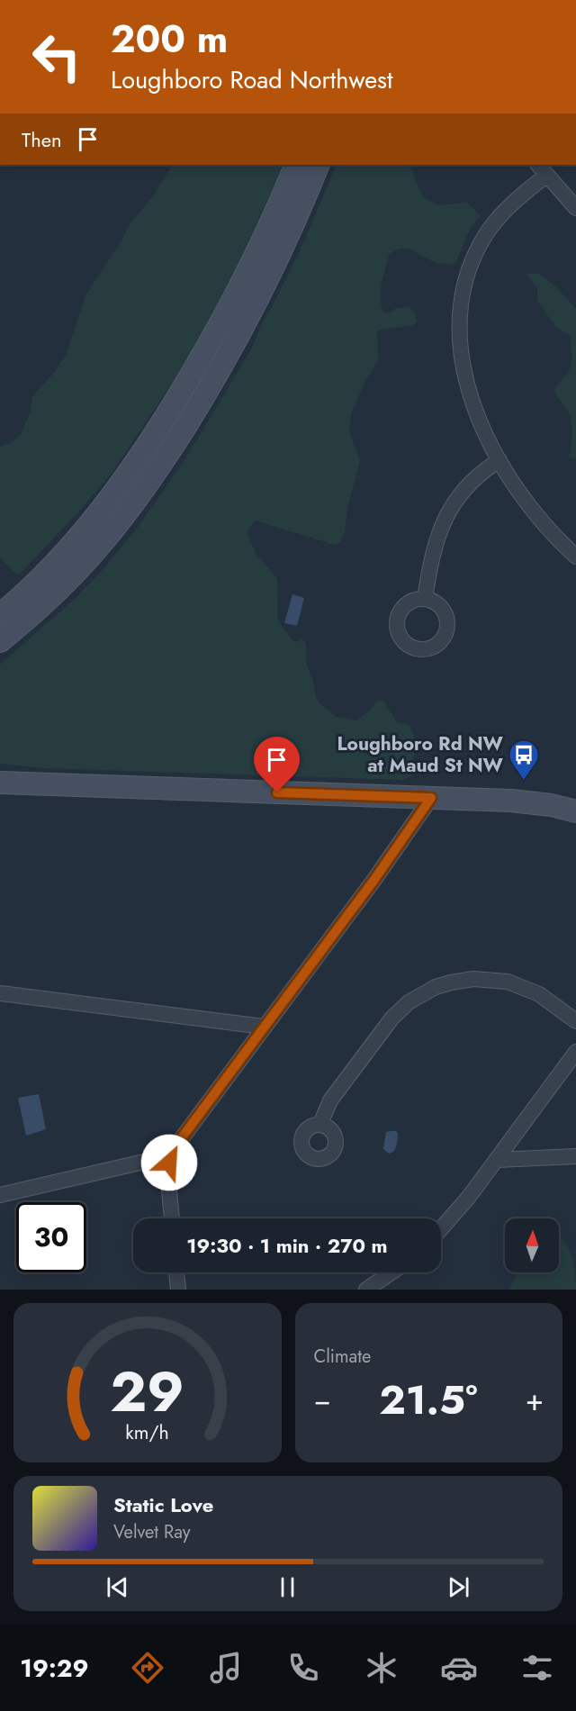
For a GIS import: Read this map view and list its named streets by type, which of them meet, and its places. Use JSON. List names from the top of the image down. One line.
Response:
{"places":{"bus stop":["Loughboro Rd NW at Maud St NW"]},"north":"top","page":{"turn":["200 m","Loughboro Road Northwest"],"then":"Then","limit":"30","trip":"19:30 · 1 min · 270 m","tile":"Climate","heat":["−","21.5°","+"],"song":["Static Love","Velvet Ray"],"tabs":"19:29","gauge":["29","km/h"]}}
